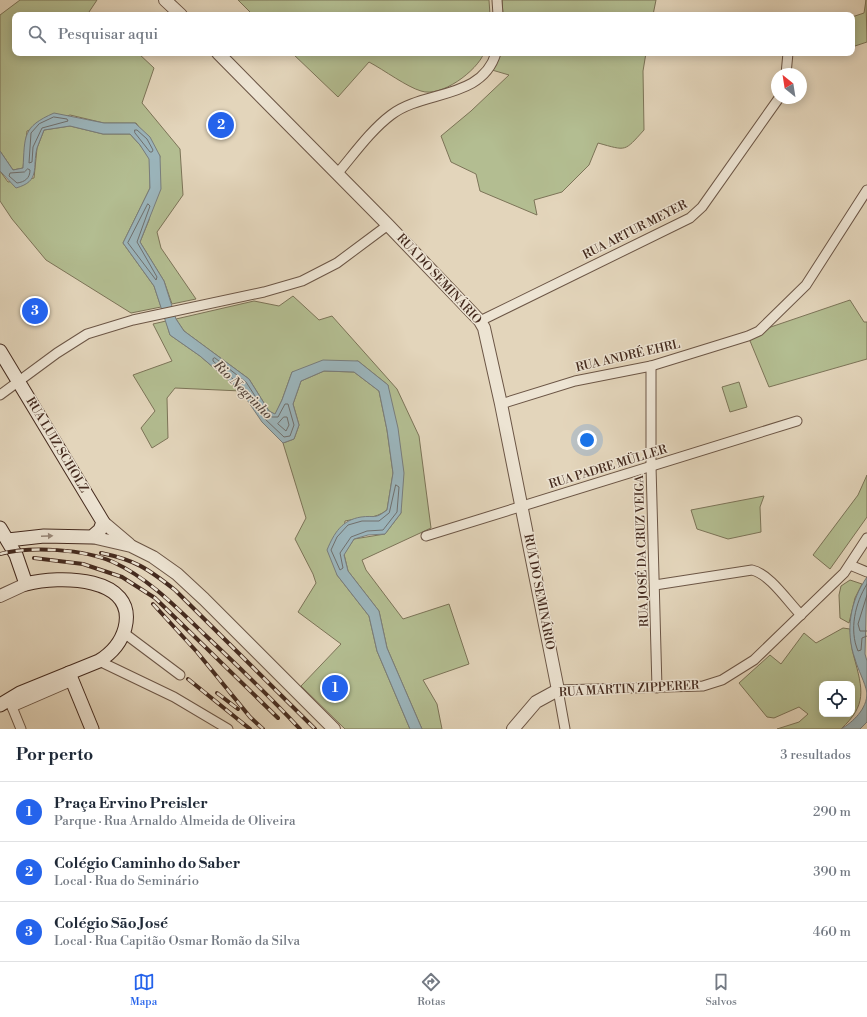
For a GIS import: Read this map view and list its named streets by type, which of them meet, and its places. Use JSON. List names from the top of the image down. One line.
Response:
{"streets":{"main road":["RUA LUIZ SCHOLZ"],"street":["RUA ARTUR MEYER","RUA DO SEMINÁRIO","RUA ANDRÉ EHRL","RUA PADRE MÜLLER","RUA JOSÉ DA CRUZ VEIGA","RUA MARTIN ZIPPERER"]},"crossings":[["RUA ARTUR MEYER","RUA DO SEMINÁRIO"],["RUA DO SEMINÁRIO","RUA ANDRÉ EHRL"],["RUA DO SEMINÁRIO","RUA PADRE MÜLLER"],["RUA DO SEMINÁRIO","RUA MARTIN ZIPPERER"],["RUA ANDRÉ EHRL","RUA JOSÉ DA CRUZ VEIGA"],["RUA PADRE MÜLLER","RUA JOSÉ DA CRUZ VEIGA"],["RUA JOSÉ DA CRUZ VEIGA","RUA MARTIN ZIPPERER"]],"water":["Rio Negrinho"],"north":"top left","page":{"search":"Pesquisar aqui","pins":["2","3","1"],"heading":["Por perto","3 resultados"],"list":[{"mark":"1","name":"Praça Ervino Preisler","note":"Parque · Rua Arnaldo Almeida de Oliveira","value":"290 m"},{"mark":"2","name":"Colégio Caminho do Saber","note":"Local · Rua do Seminário","value":"390 m"},{"mark":"3","name":"Colégio São José","note":"Local · Rua Capitão Osmar Romão da Silva","value":"460 m"}],"nav":["Mapa","Rotas","Salvos"]}}
